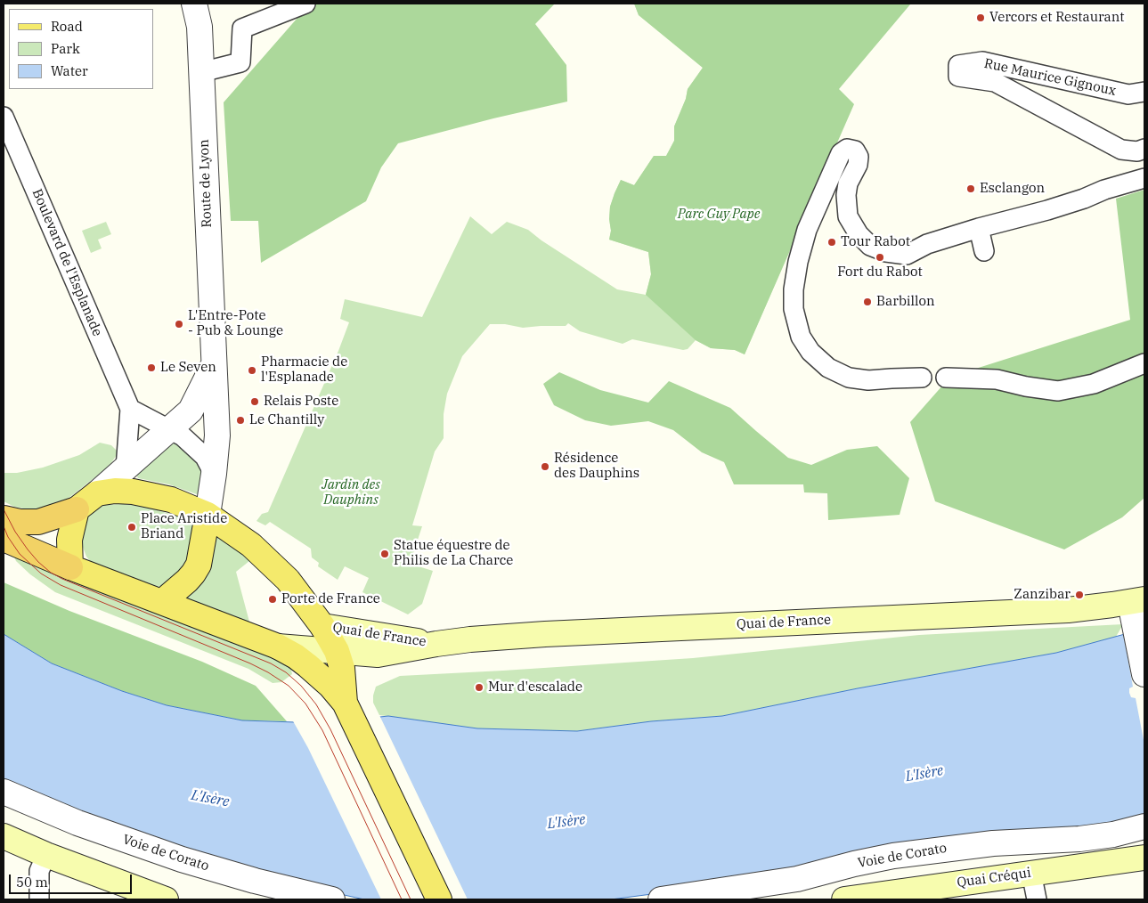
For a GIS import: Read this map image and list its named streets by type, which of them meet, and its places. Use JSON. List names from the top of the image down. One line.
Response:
{"streets":{"main road":["Quai de France","Quai Créqui"],"street":["Rue Maurice Gignoux","Route de Lyon","Boulevard de l'Esplanade","Voie de Corato"]},"water":["L'Isère"],"parks":["Parc Guy Pape","Jardin des Dauphins"],"places":["Vercors et Restaurant","Esclangon","Tour Rabot","Fort du Rabot","Barbillon","L'Entre-Pote - Pub & Lounge","Le Seven","Pharmacie de l'Esplanade","Relais Poste","Le Chantilly","Résidence des Dauphins","Place Aristide Briand","Statue équestre de Philis de La Charce","Zanzibar","Porte de France","Mur d'escalade"],"legend":["Road","Park","Water"],"scale_bar":"50 m"}
